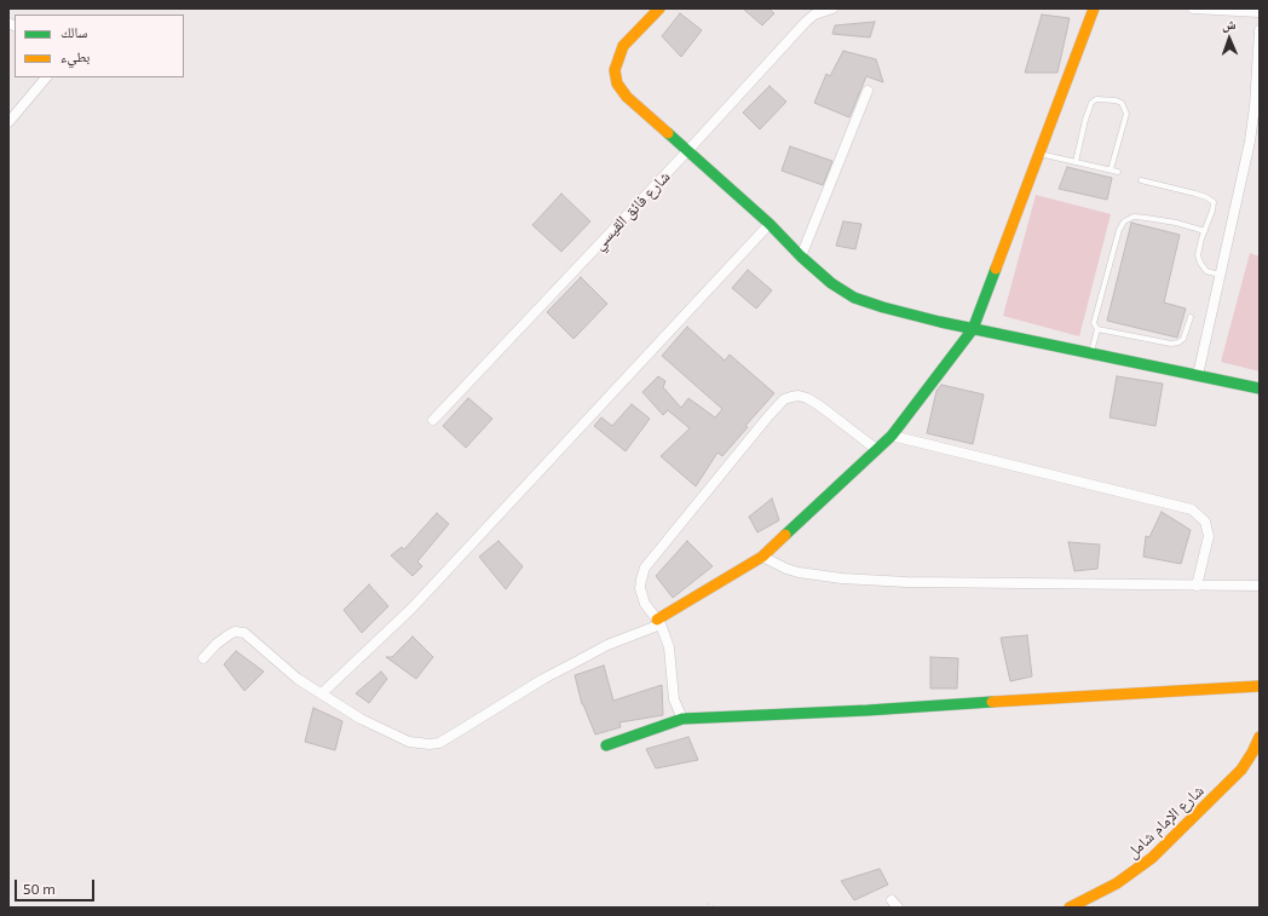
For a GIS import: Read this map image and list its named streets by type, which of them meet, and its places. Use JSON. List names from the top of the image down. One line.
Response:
{"streets":{"street":["شارع فائق القيسي","شارع الإمام شامل"]},"legend":["سالك","بطيء"],"scale_bar":"50 m","north":"top"}
